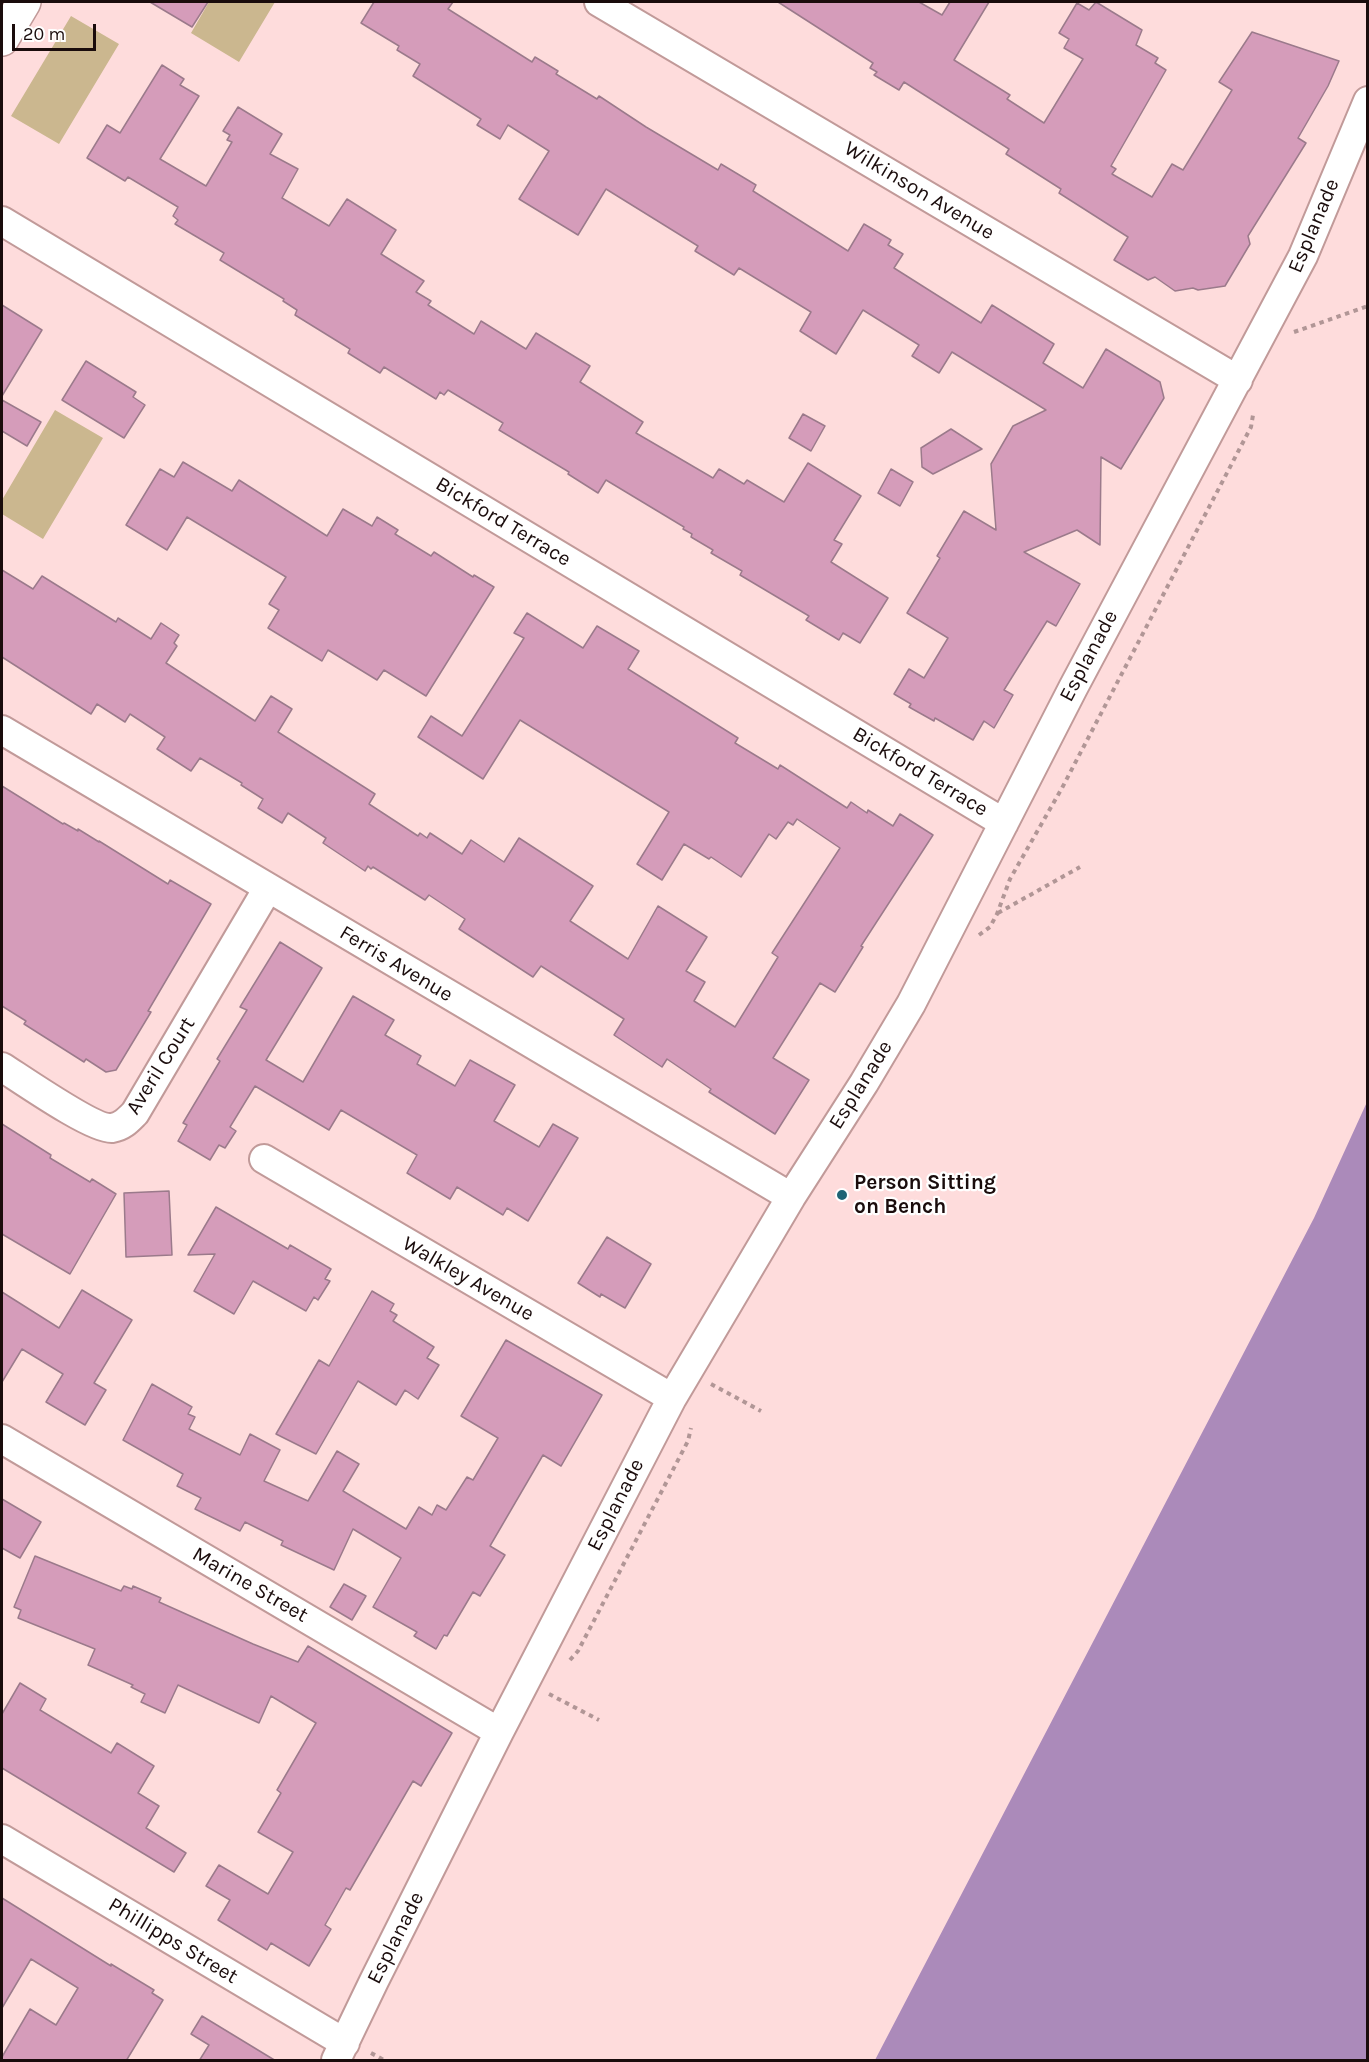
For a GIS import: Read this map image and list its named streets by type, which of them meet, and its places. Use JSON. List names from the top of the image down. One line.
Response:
{"streets":{"street":["Wilkinson Avenue","Esplanade","Bickford Terrace","Ferris Avenue","Averil Court","Walkley Avenue","Marine Street","Phillipps Street"]},"crossings":[["Wilkinson Avenue","Esplanade"],["Esplanade","Bickford Terrace"],["Esplanade","Ferris Avenue"],["Esplanade","Walkley Avenue"],["Esplanade","Marine Street"],["Esplanade","Phillipps Street"],["Ferris Avenue","Averil Court"]],"places":["Person Sitting on Bench"],"scale_bar":"20 m"}
